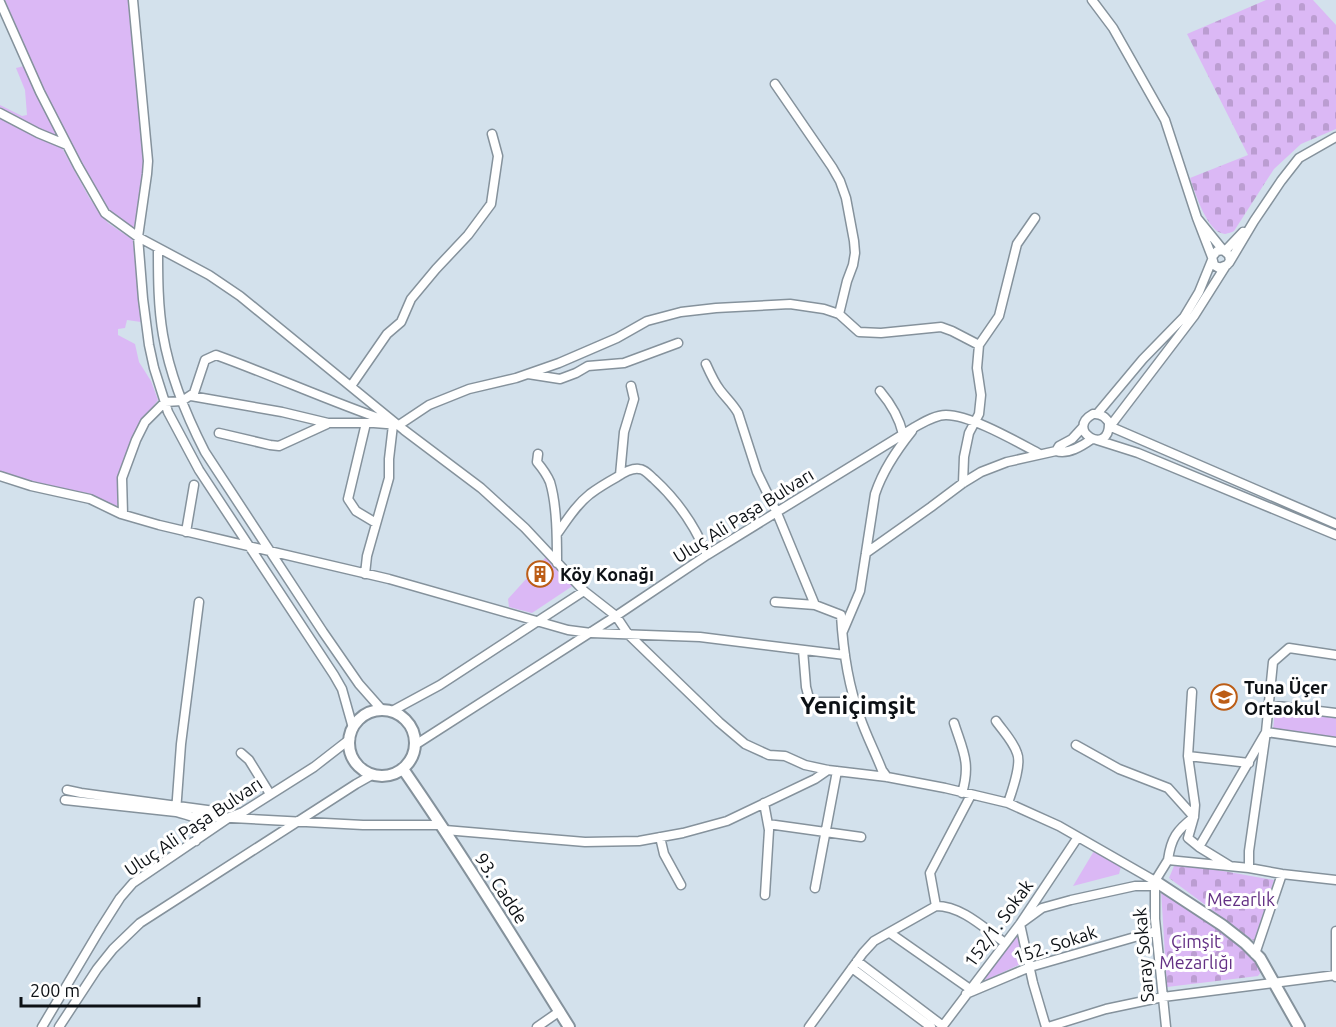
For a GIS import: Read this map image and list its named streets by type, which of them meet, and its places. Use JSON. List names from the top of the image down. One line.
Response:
{"streets":{"main road":["Uluç Ali Paşa Bulvarı","93. Cadde"],"street":["152/1. Sokak","152. Sokak","Saray Sokak"]},"crossings":[["Uluç Ali Paşa Bulvarı","93. Cadde"],["152/1. Sokak","152. Sokak"],["152. Sokak","Saray Sokak"]],"districts":["Yeniçimşit"],"parks":["Mezarlık","Çimşit Mezarlığı"],"places":{"building":["Köy Konağı"],"school or university":["Tuna Üçer Ortaokul"]},"scale_bar":"200 m"}
